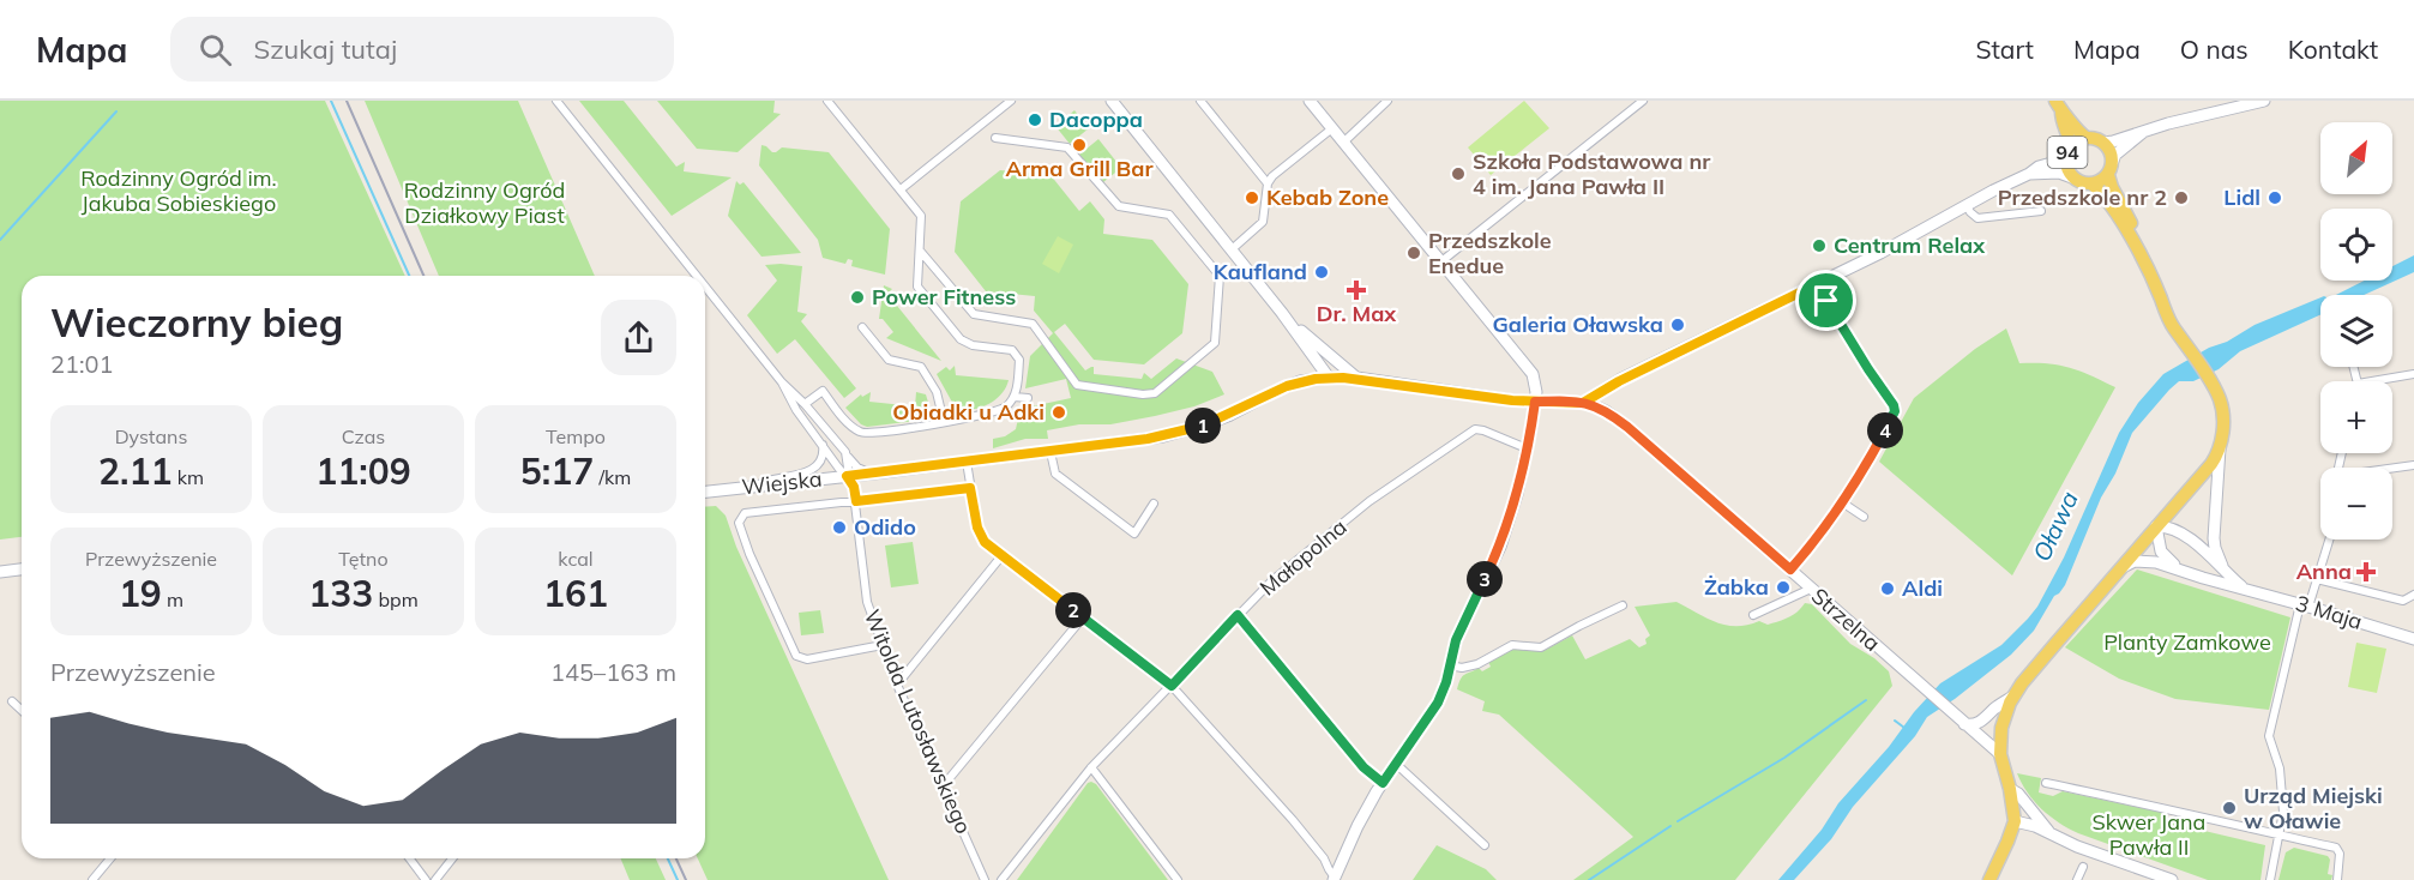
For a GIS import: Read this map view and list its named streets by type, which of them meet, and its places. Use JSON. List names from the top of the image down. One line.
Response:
{"streets":{"main road":["94"],"street":["Wiejska","Małopolna","3 Maja","Strzelna","Witolda Lutosławskiego"]},"crossings":[["Wiejska","Strzelna"],["Wiejska","Witolda Lutosławskiego"]],"water":["Oława"],"parks":["Rodzinny Ogród im. Jakuba Sobieskiego","Rodzinny Ogród Działkowy Piast","Planty Zamkowe","Skwer Jana Pawła II"],"places":{"other":["Dacoppa","Arma Grill Bar","Szkoła Podstawowa nr 4 im. Jana Pawła II","Kebab Zone","Przedszkole nr 2","Lidl","Centrum Relax","Przedszkole Enedue","Kaufland","Power Fitness","Galeria Oławska","Obiadki u Adki","Odido","Żabka","Aldi","Urząd Miejski w Oławie"],"health":["Dr. Max","Anna"]},"north":"top right","page":{"header":"Mapa","search":"Szukaj tutaj","nav":["Start","Mapa","O nas","Kontakt"],"map_buttons":["+","−"],"heading":["Wieczorny bieg","21:01"],"stats":[["Dystans","2.11 km"],["Czas","11:09"],["Tempo","5:17 /km"],["Przewyższenie","19 m"],["Tętno","133 bpm"],["kcal","161"]],"pins":["1","4","3","2"],"chart":["Przewyższenie","145–163 m"]}}
